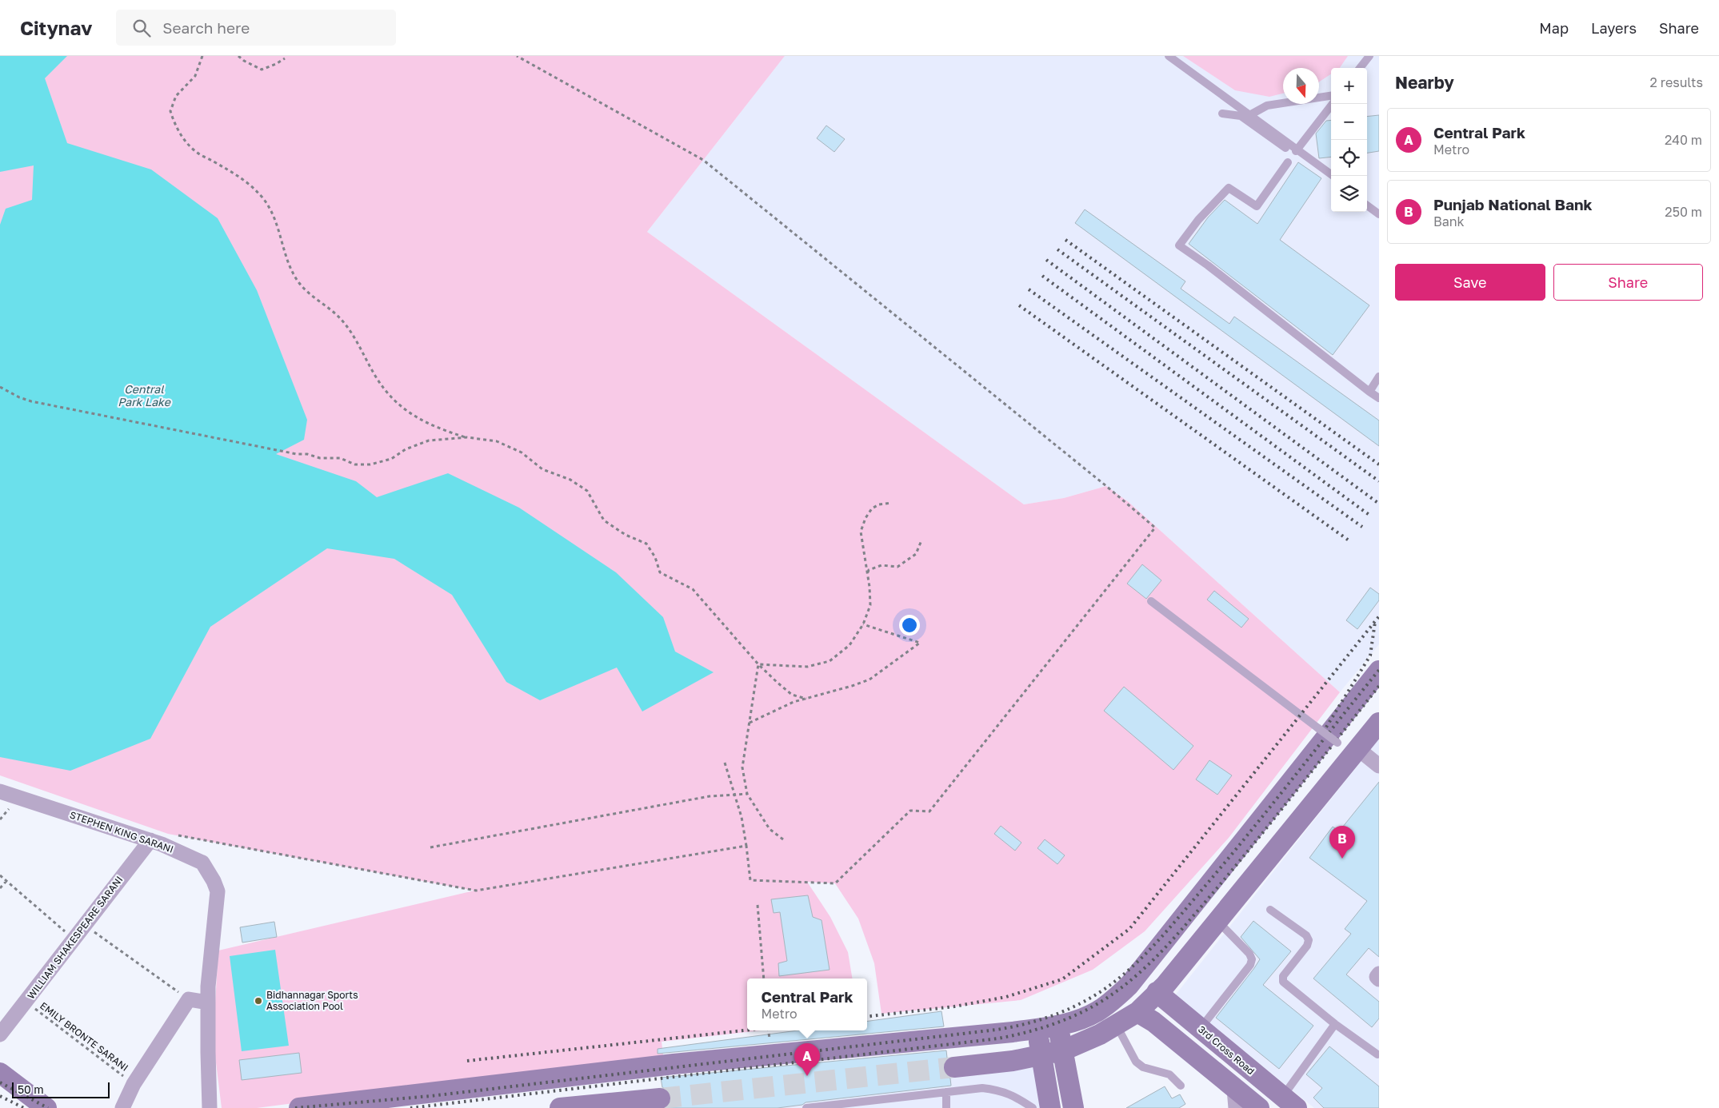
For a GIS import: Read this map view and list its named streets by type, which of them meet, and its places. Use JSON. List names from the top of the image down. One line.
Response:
{"streets":{"main road":["3rd Cross Road"],"street":["STEPHEN KING SARANI","WILLIAM SHAKESPEARE SARANI"],"path":["EMILY BRONTE SARANI"]},"crossings":[["STEPHEN KING SARANI","WILLIAM SHAKESPEARE SARANI"],["WILLIAM SHAKESPEARE SARANI","EMILY BRONTE SARANI"]],"water":["Central Park Lake"],"places":["Bidhannagar Sports Association Pool"],"scale_bar":"50 m","north":"bottom","page":{"header":"Citynav","search":"Search here","nav":["Map","Layers","Share"],"heading":["Nearby","2 results"],"map_buttons":["+","−"],"list":[{"mark":"A","name":"Central Park","note":"Metro","value":"240 m"},{"mark":"B","name":"Punjab National Bank","note":"Bank","value":"250 m"}],"buttons":["Save","Share"],"pins":["B","A"],"popup":["Central Park","Metro"],"scale":"50 m"}}
